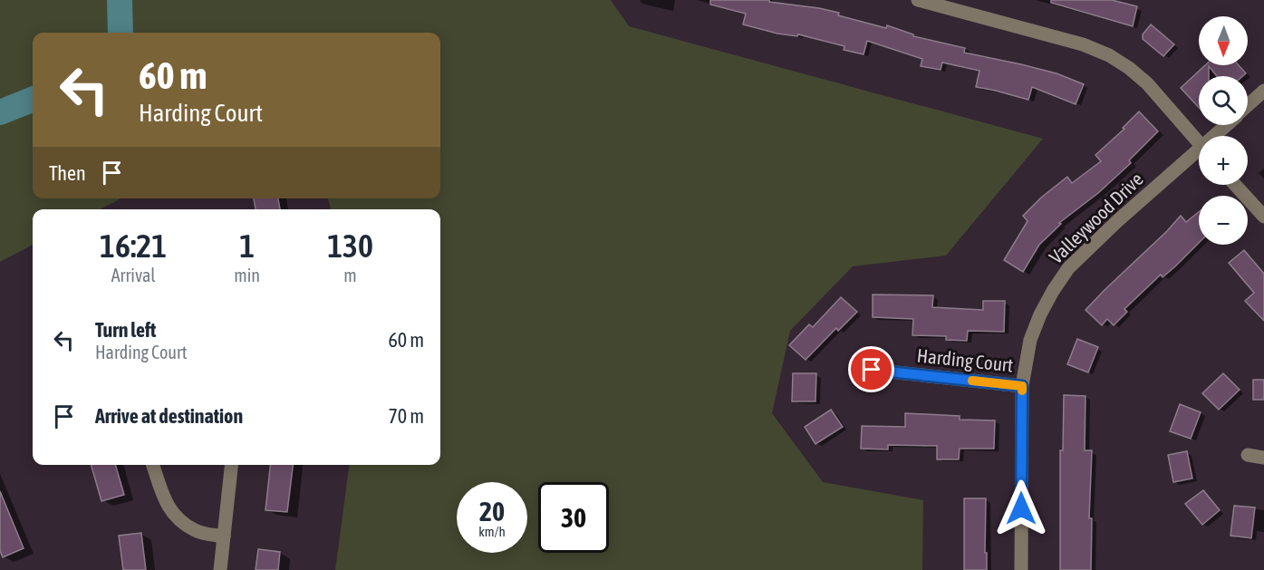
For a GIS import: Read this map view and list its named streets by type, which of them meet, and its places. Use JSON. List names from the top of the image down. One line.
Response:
{"streets":{"street":["Valleywood Drive","Harding Court"]},"crossings":[["Valleywood Drive","Harding Court"]],"north":"bottom","page":{"map_buttons":["+","−"],"turn":["60 m","Harding Court"],"then":"Then","eta":["16:21","Arrival","1","min","130","m"],"list":[{"name":"Turn left","note":"Harding Court","value":"60 m"},{"name":"Arrive at destination","value":"70 m"}],"speed":"20 km/h","limit":"30"}}
